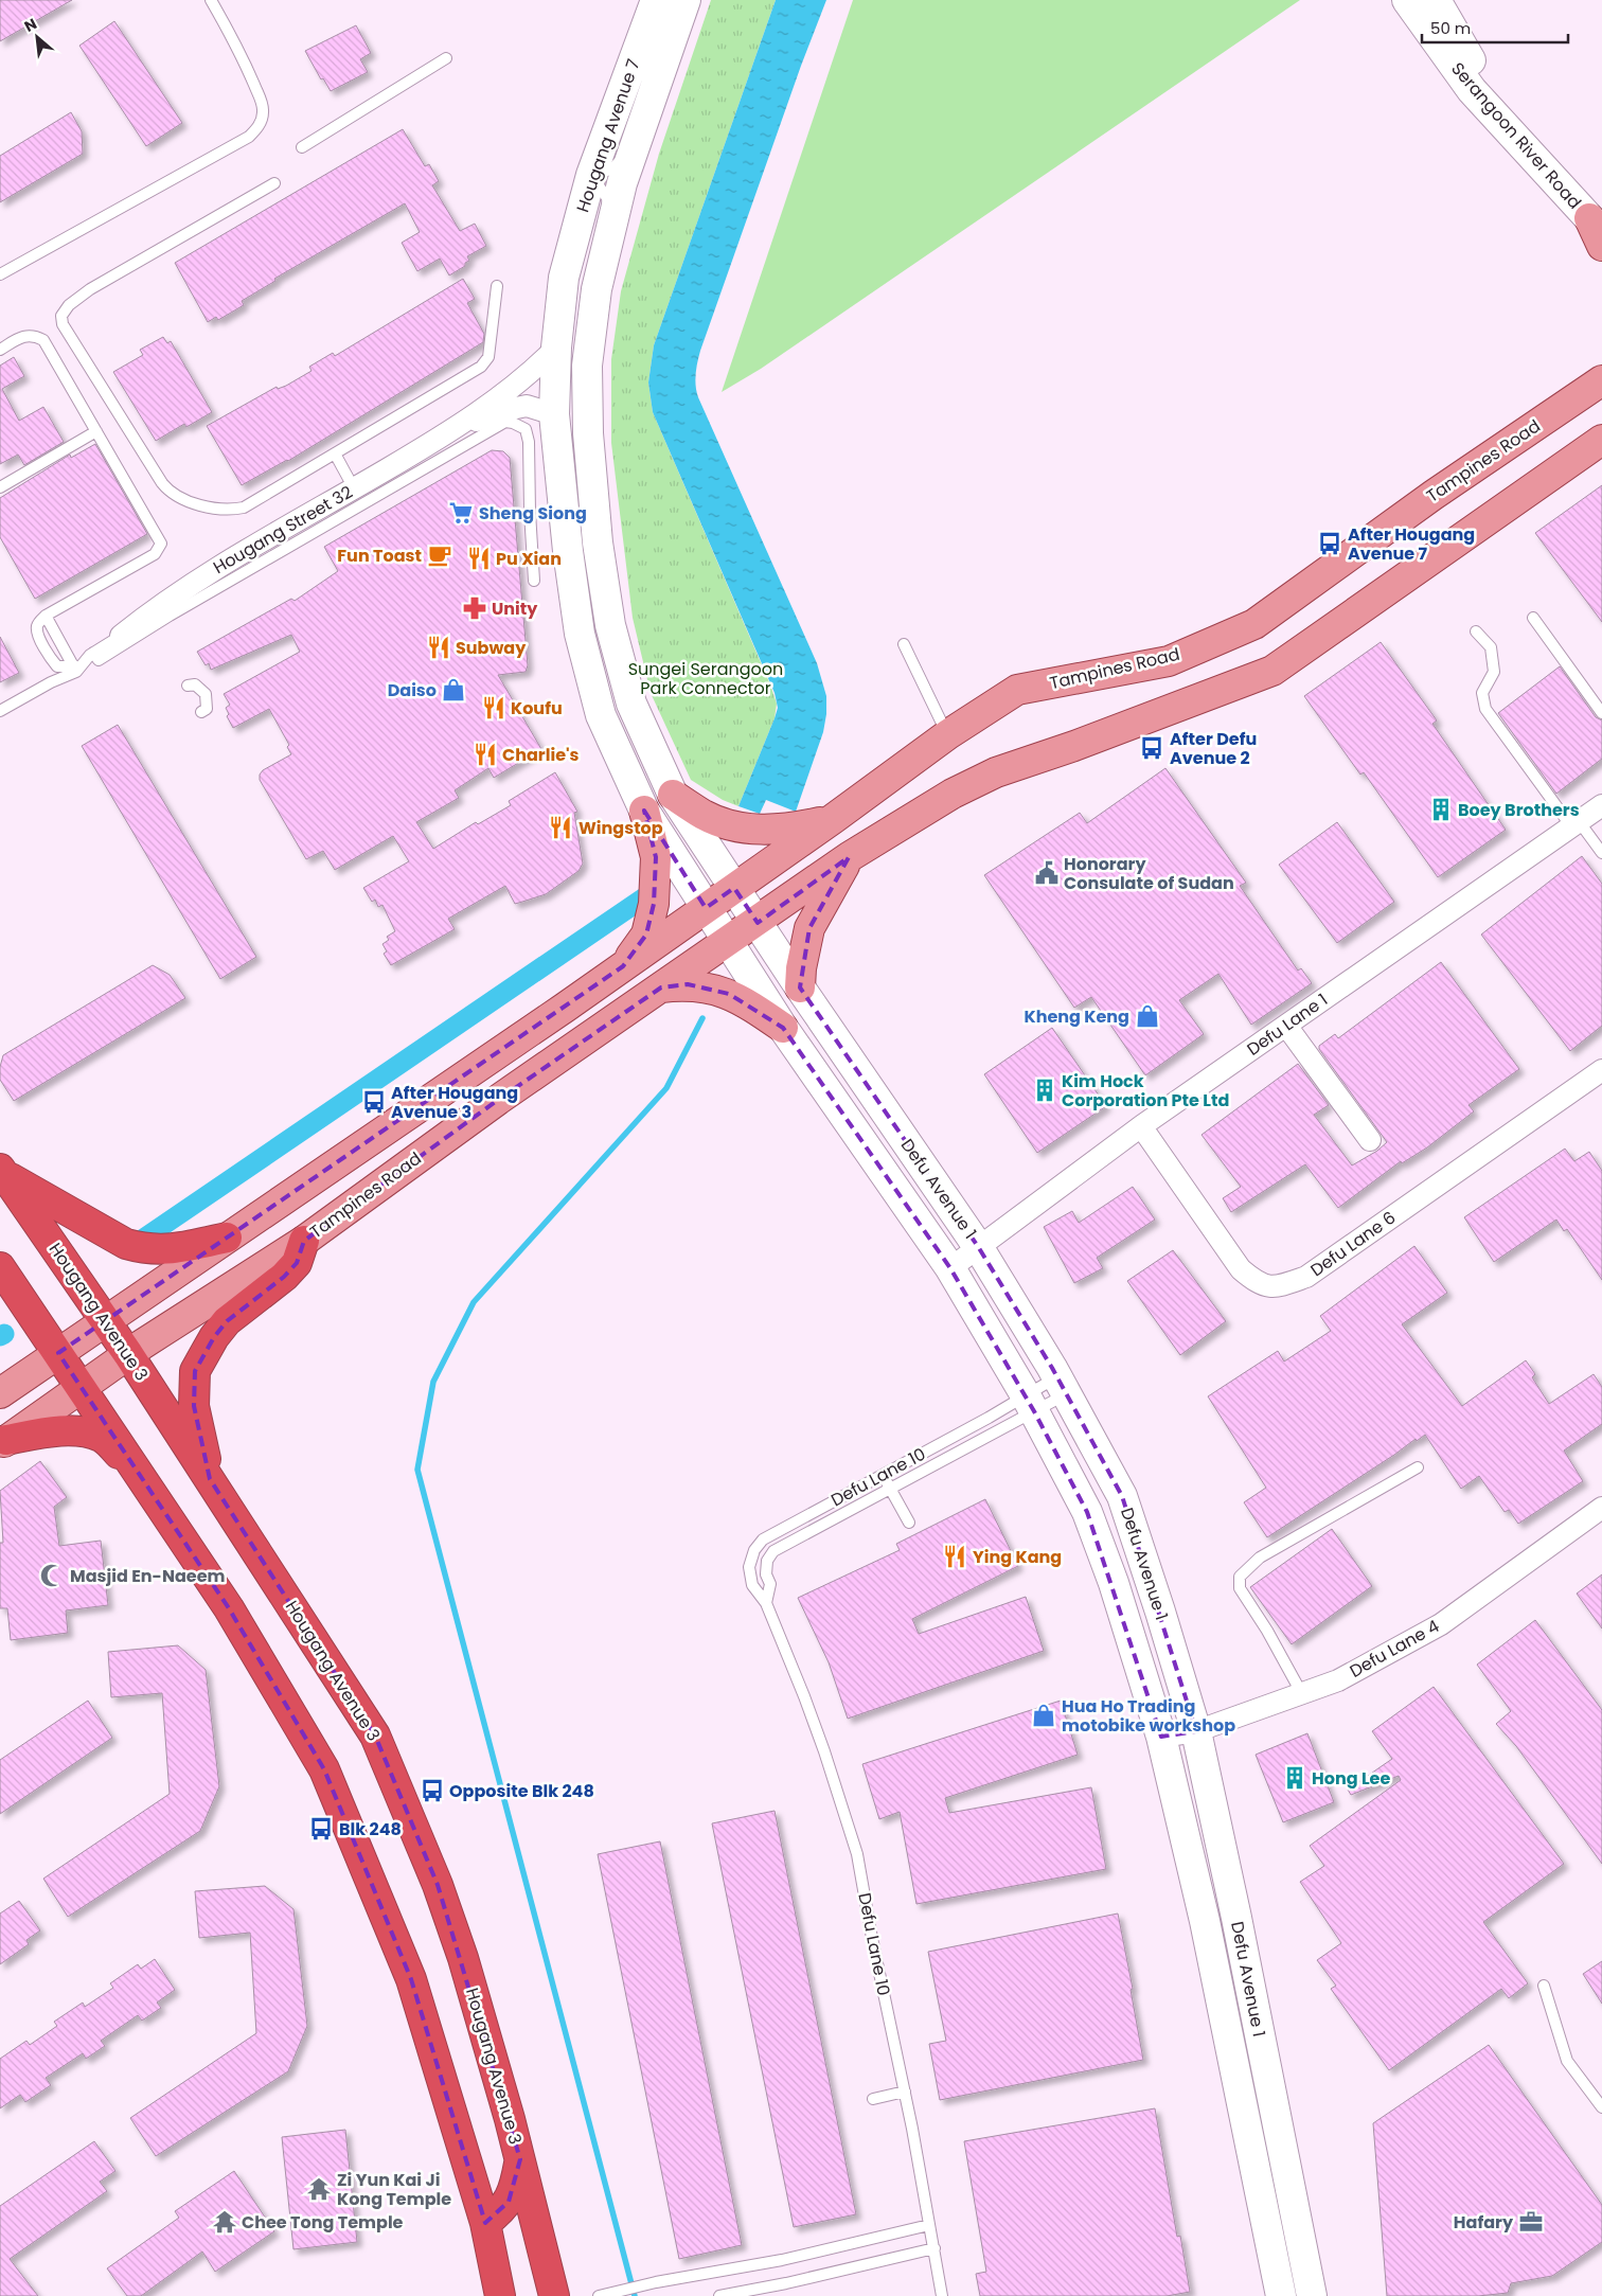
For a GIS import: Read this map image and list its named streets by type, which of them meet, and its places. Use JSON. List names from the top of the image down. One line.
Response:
{"streets":{"highway":["Hougang Avenue 3"],"main road":["Hougang Avenue 7","Serangoon River Road","Tampines Road","Defu Avenue 1"],"street":["Hougang Street 32","Defu Lane 1","Defu Lane 6","Defu Lane 4"],"lane":["Defu Lane 10"]},"crossings":[["Hougang Avenue 7","Tampines Road"],["Hougang Avenue 7","Hougang Street 32"],["Tampines Road","Defu Avenue 1"],["Tampines Road","Hougang Avenue 3"],["Defu Lane 1","Defu Avenue 1"],["Defu Lane 1","Defu Lane 6"],["Defu Avenue 1","Defu Lane 10"],["Defu Avenue 1","Defu Lane 4"]],"parks":["Sungei Serangoon Park Connector"],"places":{"supermarket":["Sheng Siong"],"bus stop":["After Hougang Avenue 7","After Defu Avenue 2","After Hougang Avenue 3","Opposite Blk 248","Blk 248"],"cafe":["Fun Toast"],"restaurant":["Pu Xian","Subway","Koufu","Charlie's","Wingstop","Ying Kang"],"pharmacy":["Unity"],"shop":["Daiso","Kheng Keng","Hua Ho Trading motobike workshop"],"building":["Boey Brothers","Kim Hock Corporation Pte Ltd","Hong Lee"],"public building":["Honorary Consulate of Sudan"],"mosque":["Masjid En-Naeem"],"temple":["Zi Yun Kai Ji Kong Temple","Chee Tong Temple"],"office":["Hafary"]},"scale_bar":"50 m","north":"top left"}
